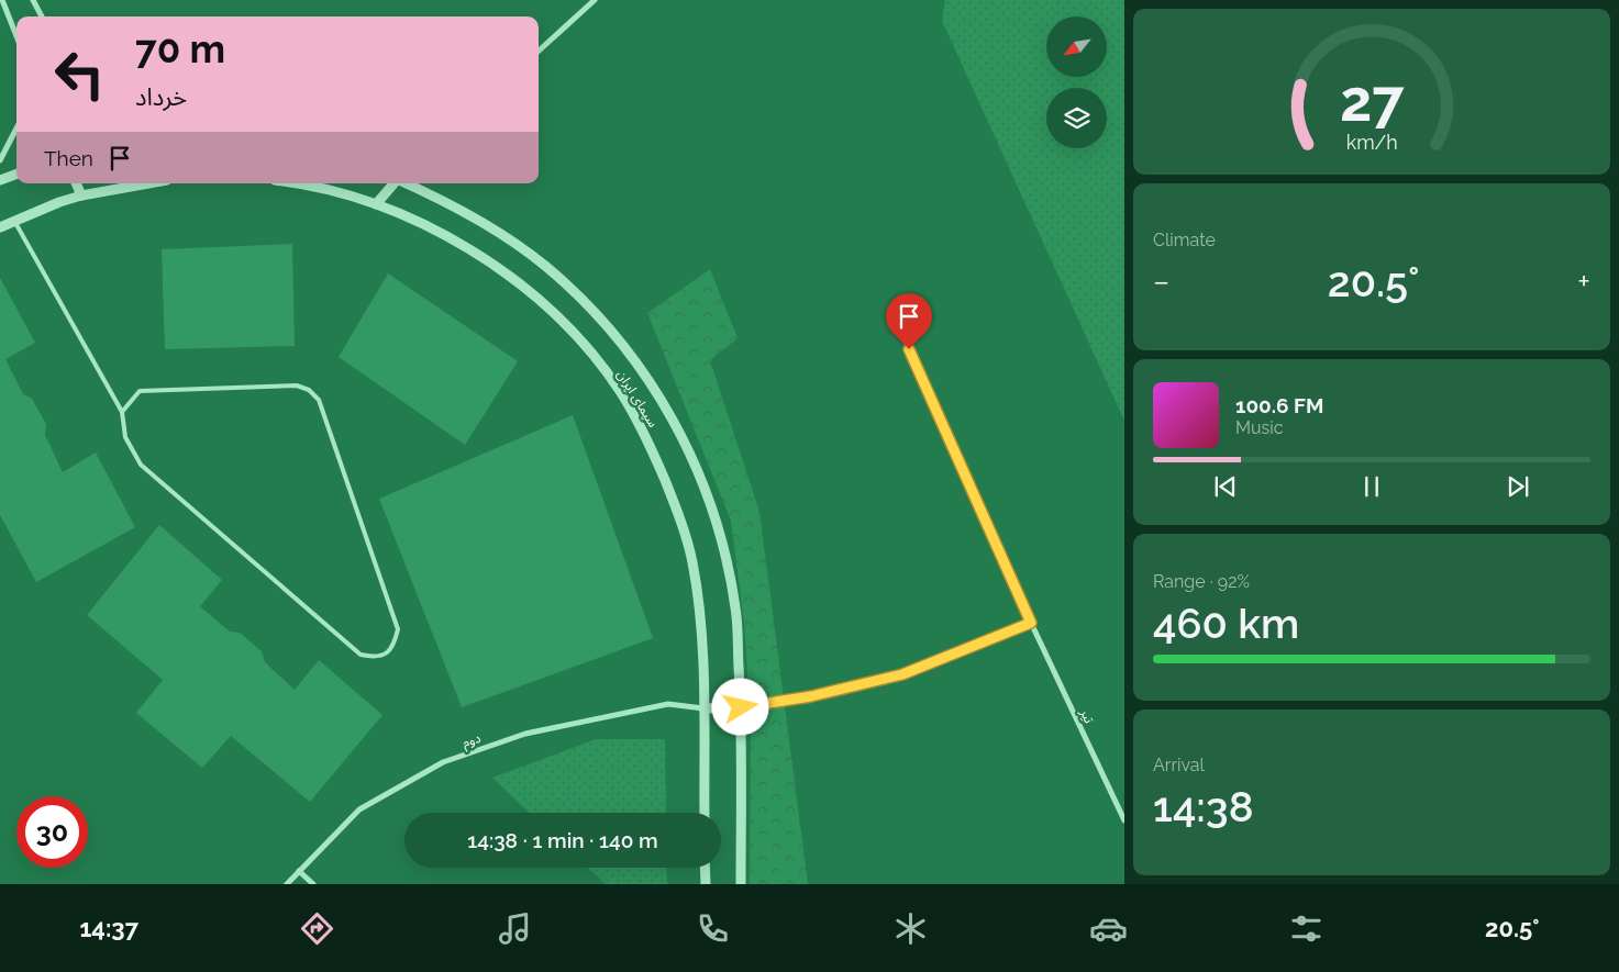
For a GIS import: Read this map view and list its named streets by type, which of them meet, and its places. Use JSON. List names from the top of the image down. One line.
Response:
{"streets":{"street":["سیمای ایران","تیر","دوم"]},"crossings":[["سیمای ایران","دوم"]],"north":"bottom left","page":{"turn":["70 m","خرداد"],"then":"Then","tile":["Climate",["Range · 92%","460 km"],["Arrival","14:38"]],"heat":["−","20.5°","+"],"song":["100.6 FM","Music"],"limit":"30","trip":"14:38 · 1 min · 140 m","tabs":["14:37","20.5°"],"gauge":["27","km/h"]}}
